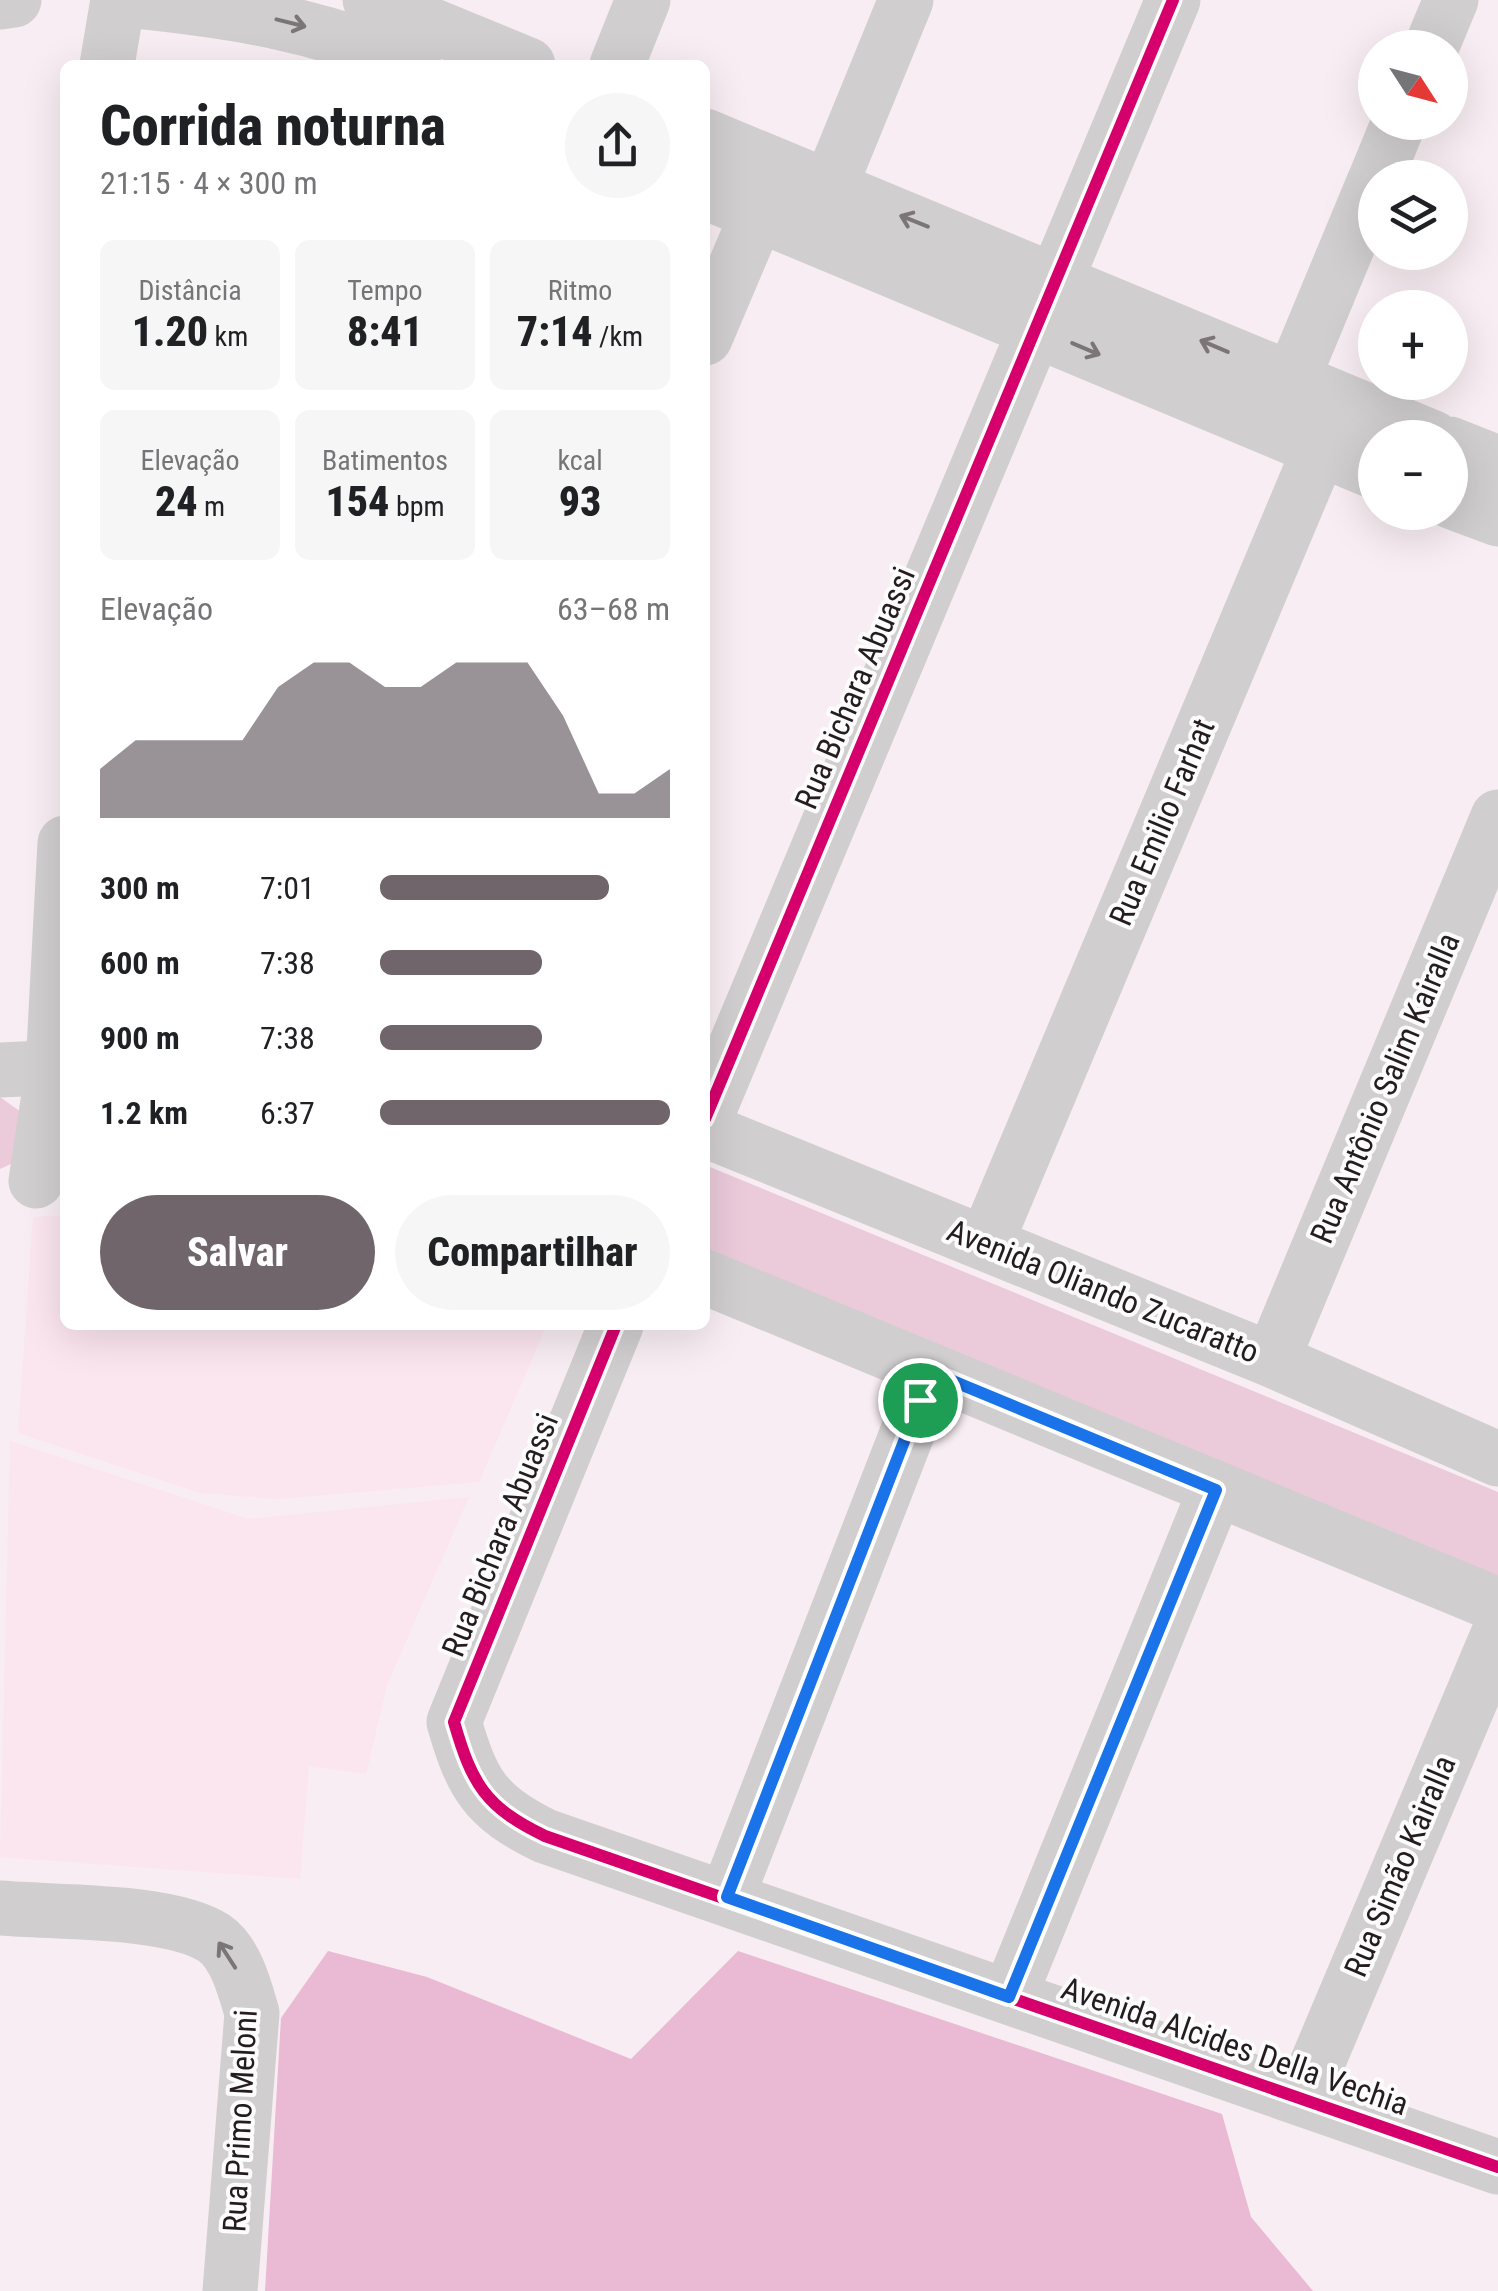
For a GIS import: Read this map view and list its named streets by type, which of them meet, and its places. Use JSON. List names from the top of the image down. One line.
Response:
{"streets":{"street":["Rua Bichara Abuassi","Rua Emilio Farhat","Rua Antônio Salim Kairalla","Avenida Oliando Zucaratto","Rua Simão Kairalla","Avenida Alcides Della Vechia","Rua Primo Meloni"]},"crossings":[["Rua Bichara Abuassi","Avenida Alcides Della Vechia"],["Rua Emilio Farhat","Avenida Oliando Zucaratto"],["Rua Antônio Salim Kairalla","Avenida Oliando Zucaratto"],["Rua Simão Kairalla","Avenida Alcides Della Vechia"]],"north":"bottom right","page":{"map_buttons":["+","−"],"heading":["Corrida noturna","21:15 · 4 × 300 m"],"stats":[["Distância","1.20 km"],["Tempo","8:41"],["Ritmo","7:14 /km"],["Elevação","24 m"],["Batimentos","154 bpm"],["kcal","93"]],"chart":["Elevação","63–68 m"],"list":[{"name":"300 m","note":"7:01"},{"name":"600 m","note":"7:38"},{"name":"900 m","note":"7:38"},{"name":"1.2 km","note":"6:37"}],"buttons":["Salvar","Compartilhar"]}}
